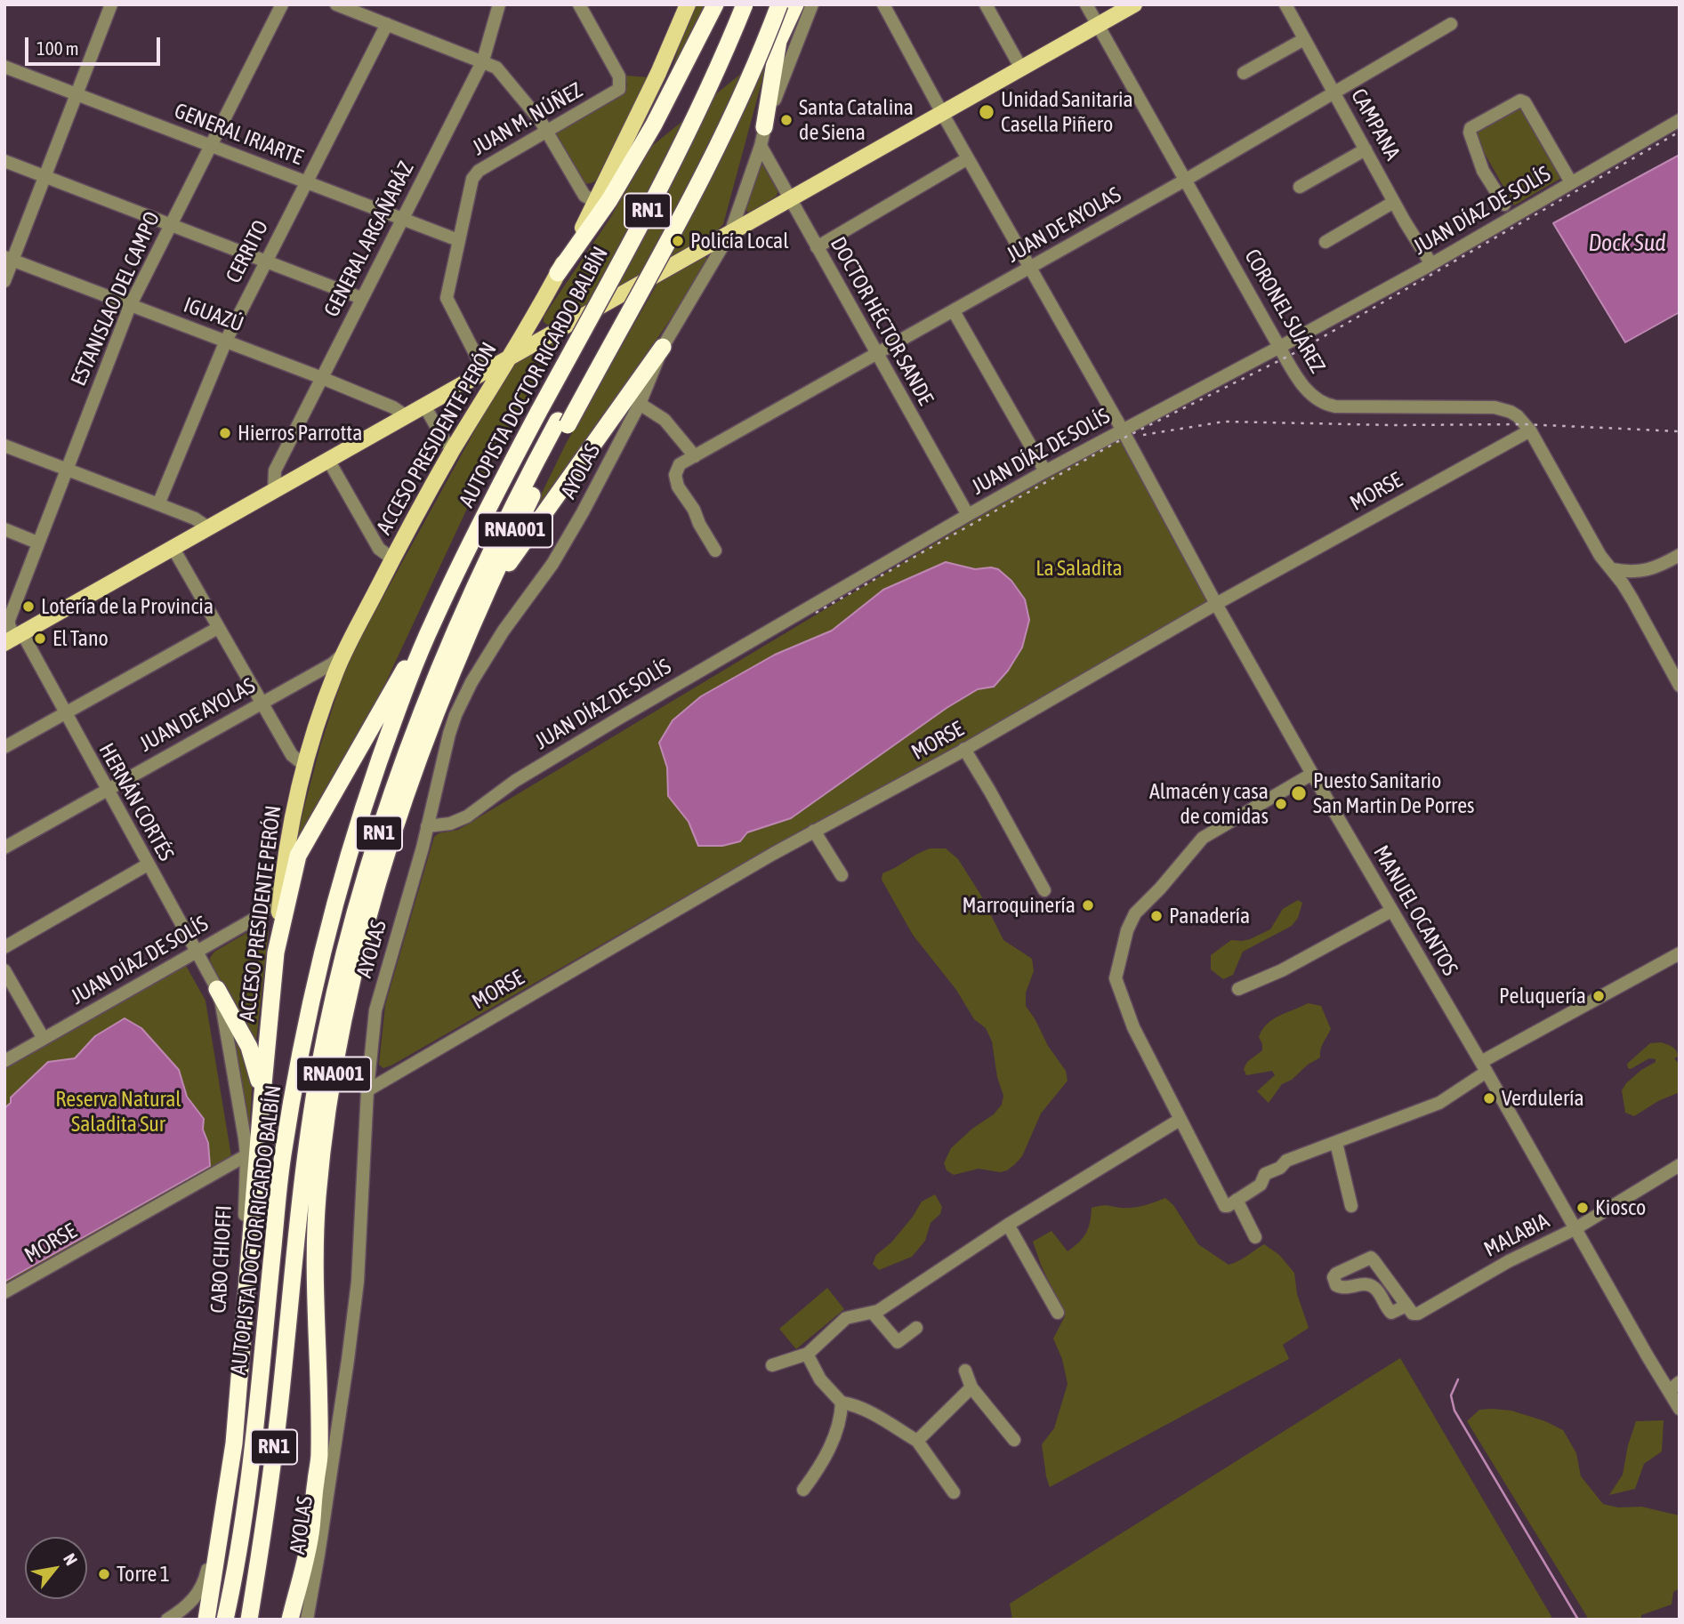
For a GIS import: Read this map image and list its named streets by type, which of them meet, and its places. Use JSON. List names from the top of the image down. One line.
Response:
{"streets":{"highway":["RN1","AUTOPISTA DOCTOR RICARDO BALBÍN","ACCESO PRESIDENTE PERÓN","RNA001"],"street":["JUAN M. NÚÑEZ","CAMPANA","GENERAL IRIARTE","JUAN DÍAZ DE SOLÍS","JUAN DE AYOLAS","GENERAL ARGAÑARÁZ","CERRITO","ESTANISLAO DEL CAMPO","CORONEL SUÁREZ","IGUAZÚ","DOCTOR HÉCTOR SANDE","AYOLAS","MORSE","HERNÁN CORTÉS","MANUEL OCANTOS","MALABIA","CABO CHIOFFI"]},"crossings":[["JUAN M. NÚÑEZ","GENERAL IRIARTE"],["CAMPANA","JUAN DÍAZ DE SOLÍS"],["CAMPANA","JUAN DE AYOLAS"],["GENERAL IRIARTE","GENERAL ARGAÑARÁZ"],["GENERAL IRIARTE","CERRITO"],["GENERAL IRIARTE","ESTANISLAO DEL CAMPO"],["JUAN DÍAZ DE SOLÍS","CORONEL SUÁREZ"],["JUAN DÍAZ DE SOLÍS","DOCTOR HÉCTOR SANDE"],["JUAN DÍAZ DE SOLÍS","ACCESO PRESIDENTE PERÓN"],["JUAN DÍAZ DE SOLÍS","AYOLAS"],["JUAN DÍAZ DE SOLÍS","HERNÁN CORTÉS"],["JUAN DÍAZ DE SOLÍS","MANUEL OCANTOS"],["JUAN DE AYOLAS","CORONEL SUÁREZ"],["JUAN DE AYOLAS","DOCTOR HÉCTOR SANDE"],["JUAN DE AYOLAS","ACCESO PRESIDENTE PERÓN"],["JUAN DE AYOLAS","HERNÁN CORTÉS"],["JUAN DE AYOLAS","MANUEL OCANTOS"],["GENERAL ARGAÑARÁZ","IGUAZÚ"],["CERRITO","IGUAZÚ"],["ESTANISLAO DEL CAMPO","IGUAZÚ"],["ESTANISLAO DEL CAMPO","HERNÁN CORTÉS"],["CORONEL SUÁREZ","MORSE"],["DOCTOR HÉCTOR SANDE","AYOLAS"],["AUTOPISTA DOCTOR RICARDO BALBÍN","RNA001"],["AYOLAS","MORSE"],["AYOLAS","RNA001"],["MORSE","MANUEL OCANTOS"],["MORSE","CABO CHIOFFI"],["HERNÁN CORTÉS","CABO CHIOFFI"],["MANUEL OCANTOS","MALABIA"]],"water":["Dock Sud"],"parks":["La Saladita","Reserva Natural Saladita Sur"],"places":["Unidad Sanitaria Casella Piñero","Santa Catalina de Siena","Policía Local","Hierros Parrotta","Lotería de la Provincia","El Tano","Puesto Sanitario San Martin De Porres","Almacén y casa de comidas","Marroquinería","Panadería","Peluquería","Verdulería","Kiosco","Torre 1"],"scale_bar":"100 m","north":"top right"}
